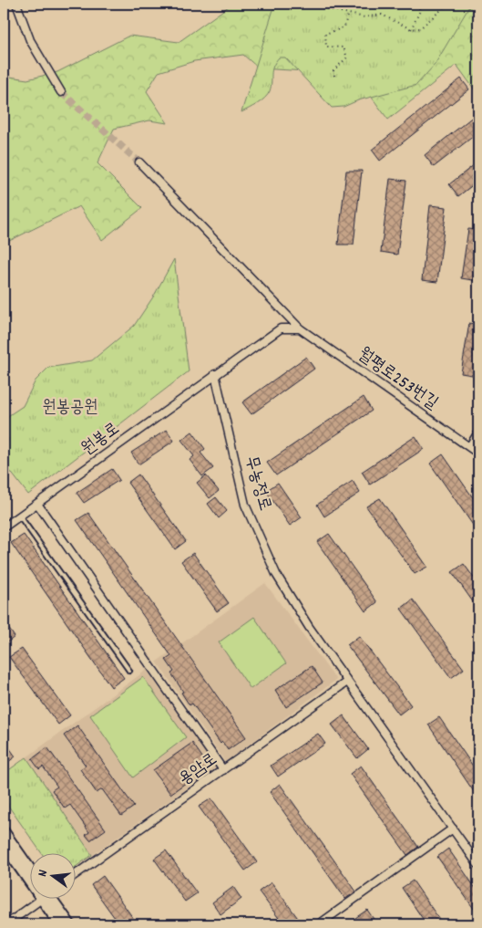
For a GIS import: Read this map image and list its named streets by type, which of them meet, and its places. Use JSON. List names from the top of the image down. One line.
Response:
{"streets":{"street":["월평로253번길","원봉로","무농정로","용암로"]},"crossings":[["원봉로","무농정로"],["무농정로","용암로"]],"parks":["원봉공원"],"north":"left"}
